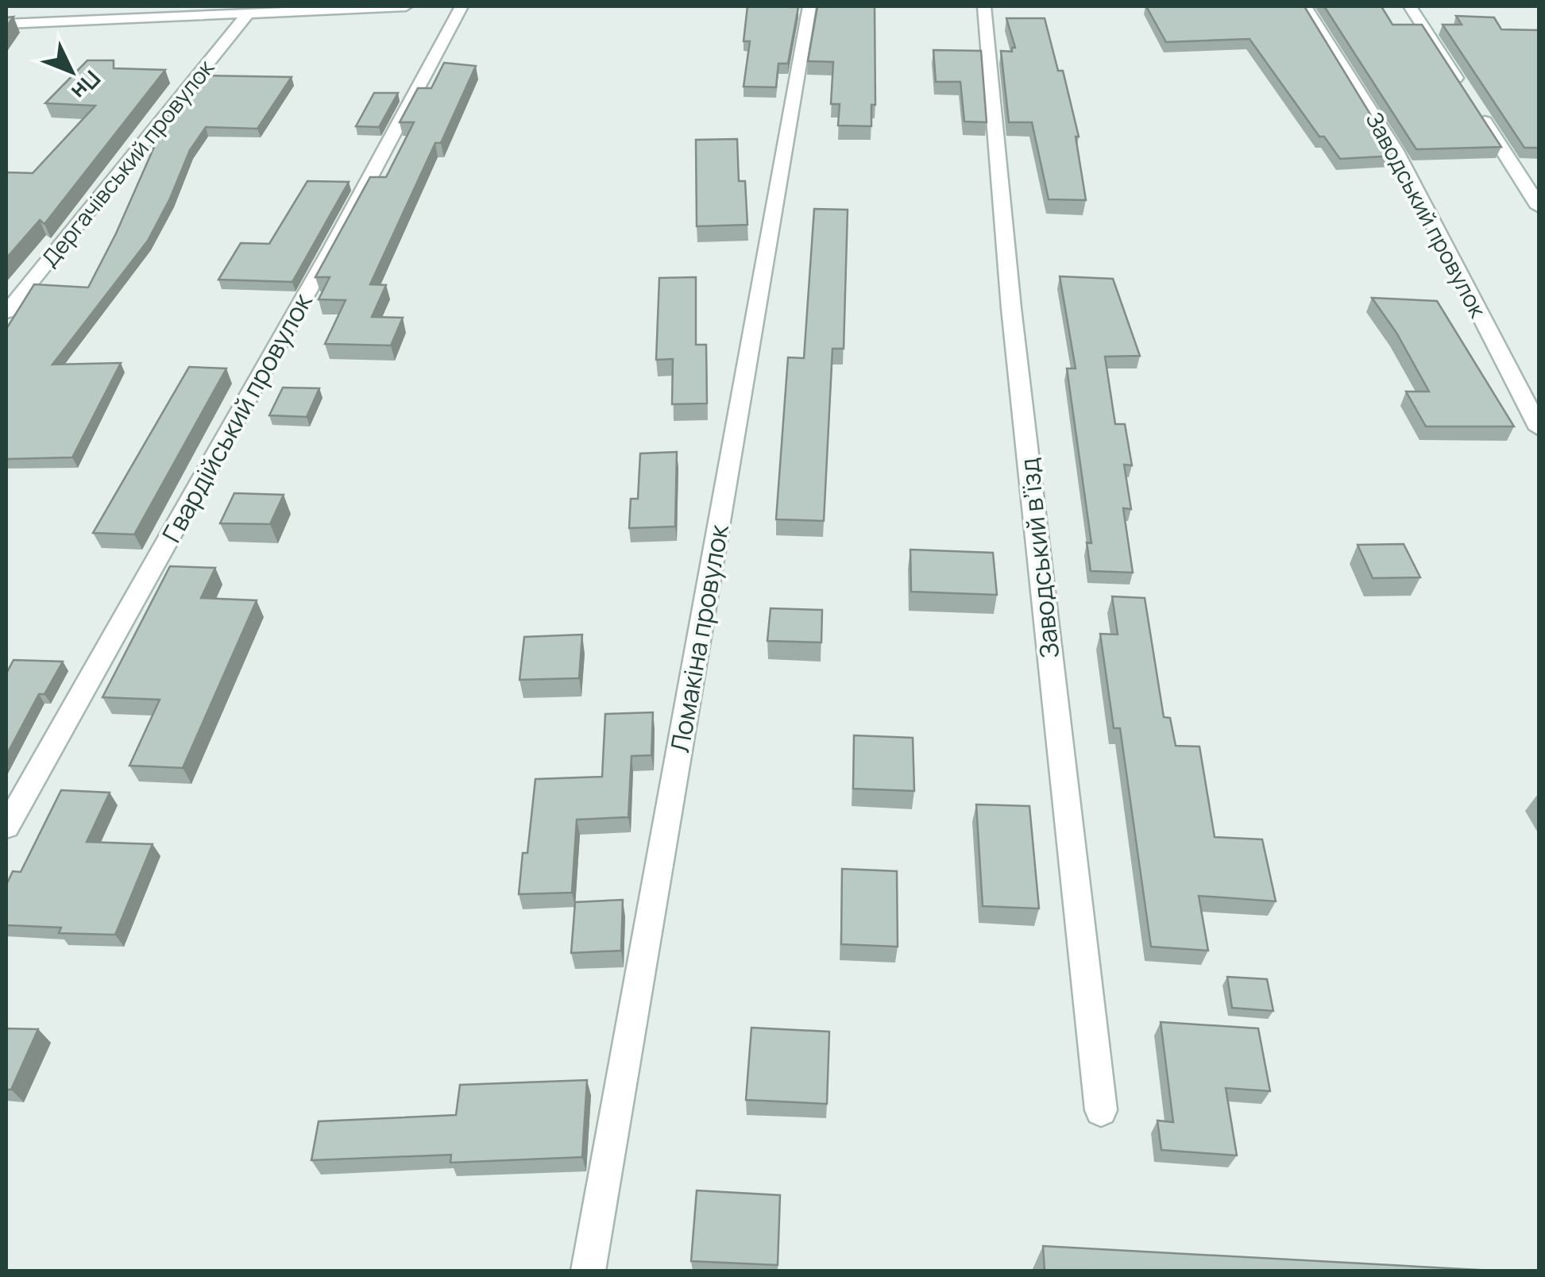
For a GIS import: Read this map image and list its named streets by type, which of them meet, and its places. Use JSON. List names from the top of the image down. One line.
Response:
{"streets":{"street":["Дергачівський провулок","Заводський провулок","Гвардійський провулок","Заводський в’їзд","Ломакіна провулок"]},"north":"bottom right"}
